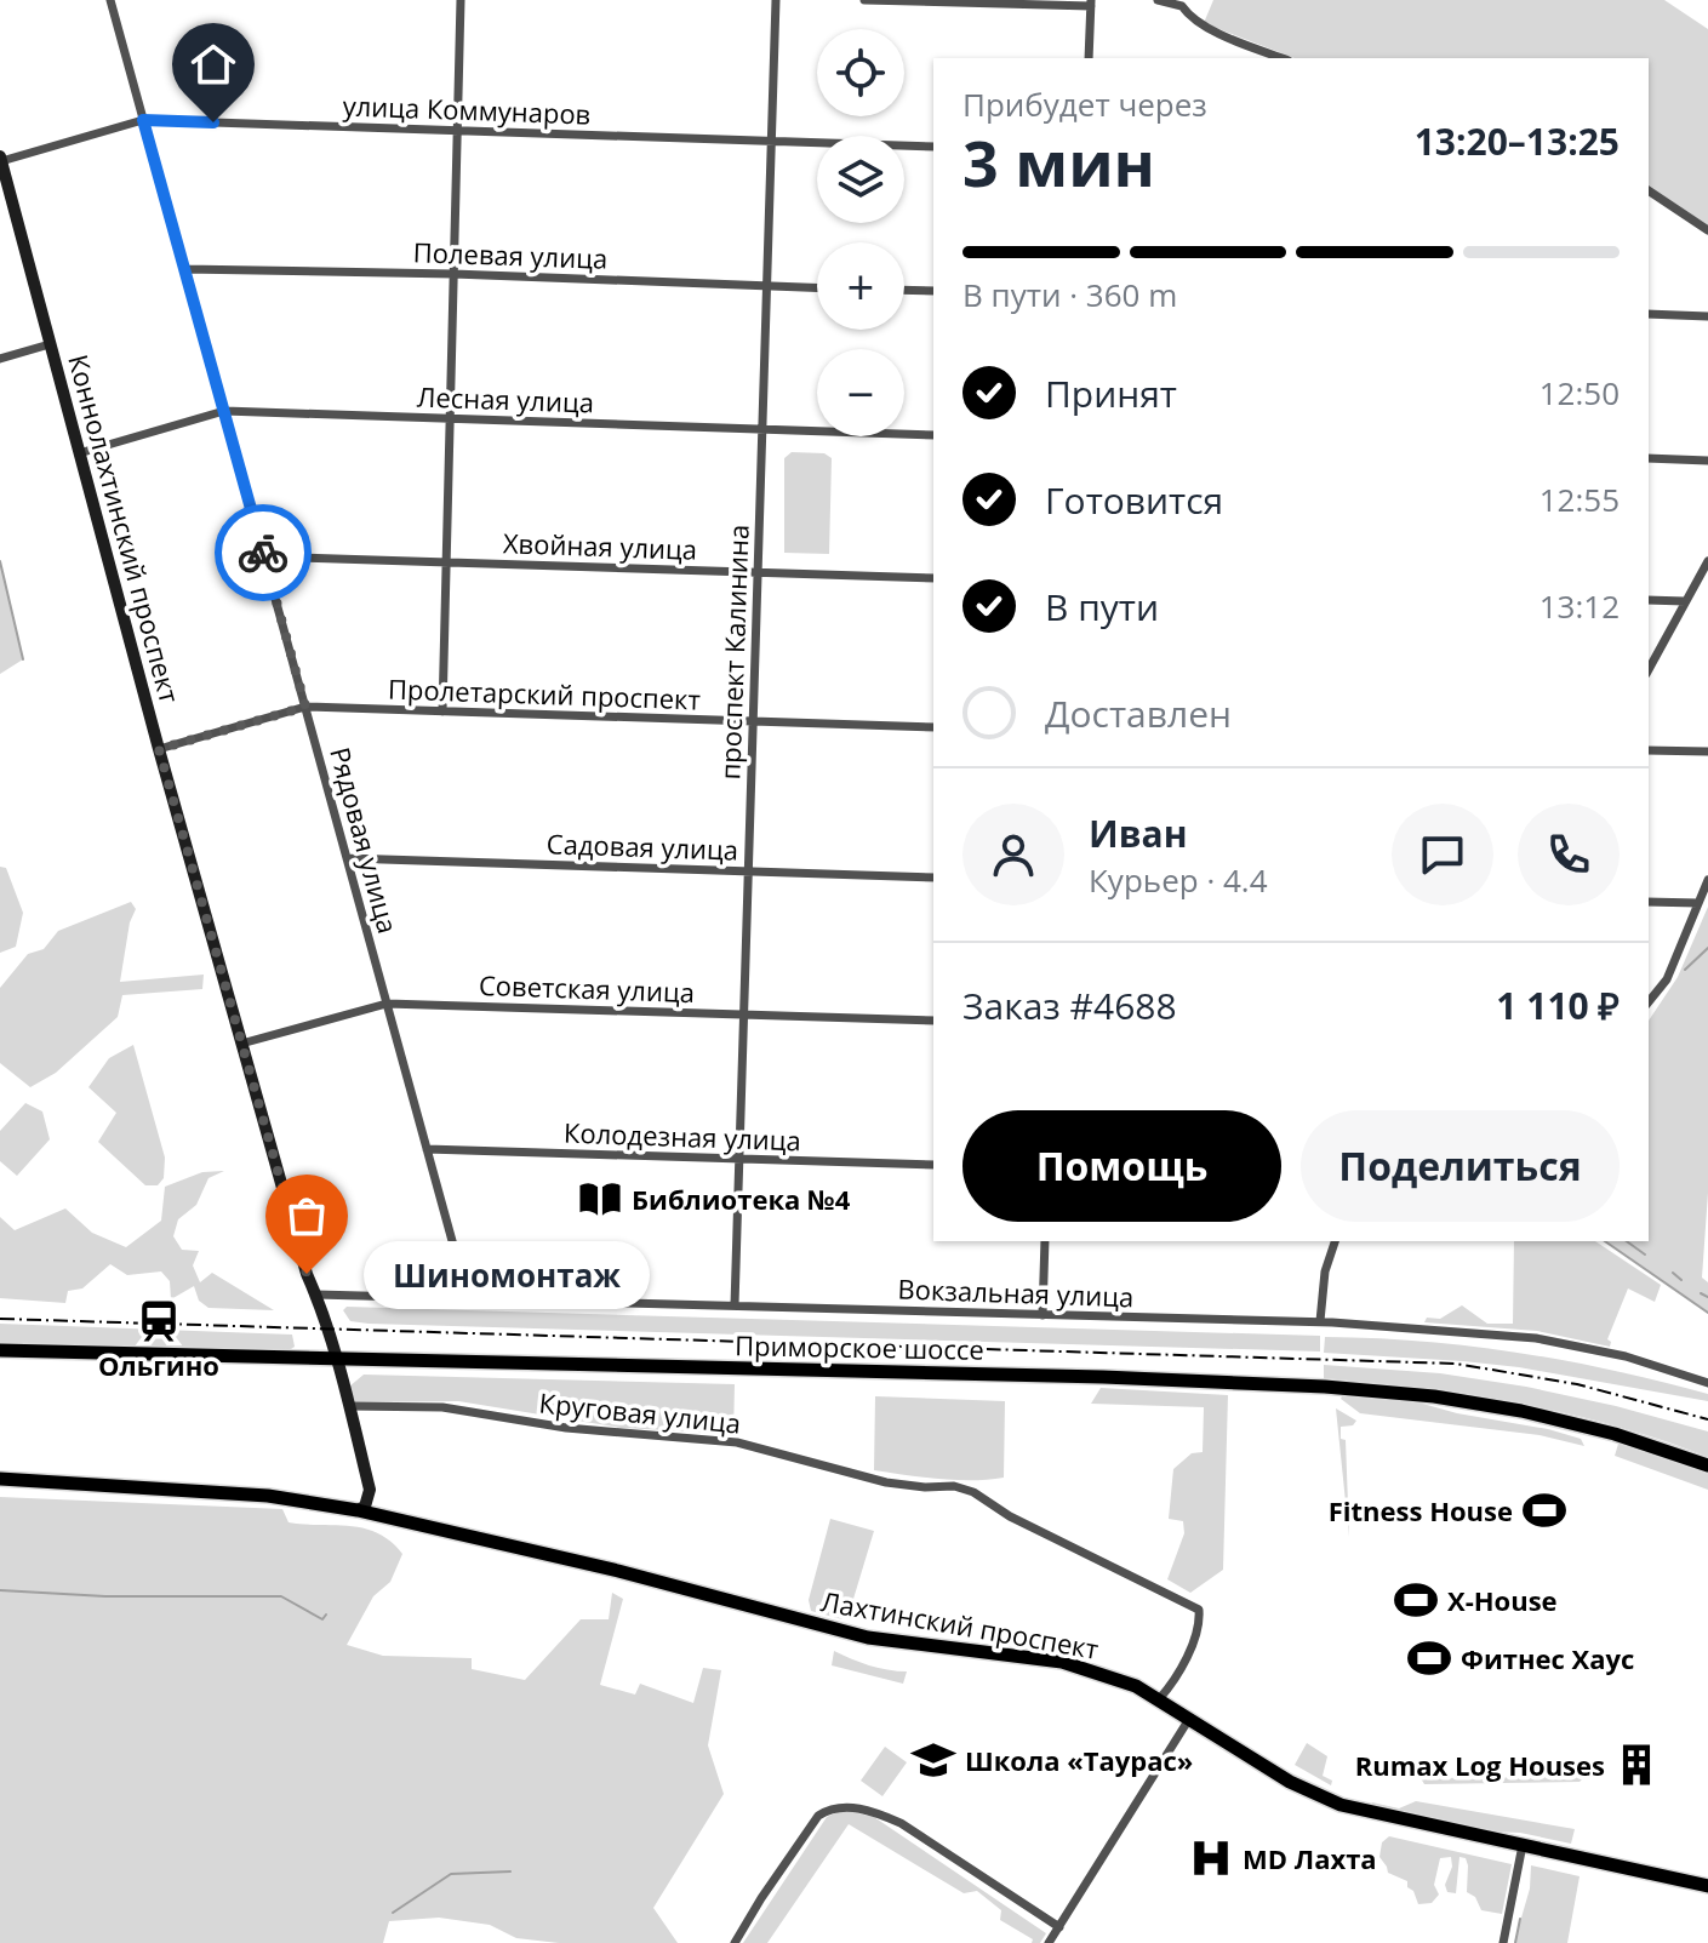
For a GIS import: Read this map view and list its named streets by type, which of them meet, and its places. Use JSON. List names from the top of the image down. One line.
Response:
{"streets":{"main road":["Коннолахтинский проспект","Приморское шоссе","Лахтинский проспект"],"street":["улица Коммунаров","Полевая улица","Лесная улица","Хвойная улица","проспект Калинина","Пролетарский проспект","Рядовая улица","Садовая улица","Советская улица","Колодезная улица","Вокзальная улица","Круговая улица"]},"crossings":[["улица Коммунаров","Коннолахтинский проспект"],["улица Коммунаров","проспект Калинина"],["улица Коммунаров","Рядовая улица"],["Полевая улица","проспект Калинина"],["Полевая улица","Рядовая улица"],["Лесная улица","Коннолахтинский проспект"],["Лесная улица","проспект Калинина"],["Лесная улица","Рядовая улица"],["Коннолахтинский проспект","Пролетарский проспект"],["Коннолахтинский проспект","Советская улица"],["Коннолахтинский проспект","Вокзальная улица"],["Коннолахтинский проспект","Приморское шоссе"],["Коннолахтинский проспект","Круговая улица"],["Коннолахтинский проспект","Лахтинский проспект"],["Хвойная улица","проспект Калинина"],["Хвойная улица","Рядовая улица"],["проспект Калинина","Пролетарский проспект"],["проспект Калинина","Садовая улица"],["проспект Калинина","Советская улица"],["проспект Калинина","Колодезная улица"],["проспект Калинина","Вокзальная улица"],["Пролетарский проспект","Рядовая улица"],["Рядовая улица","Садовая улица"],["Рядовая улица","Советская улица"],["Рядовая улица","Колодезная улица"],["Рядовая улица","Вокзальная улица"],["Круговая улица","Лахтинский проспект"]],"places":{"library":["Библиотека №4"],"other":["Шиномонтаж"],"station":["Ольгино"],"sports":["Fitness House","X-House","Фитнес Хаус"],"school or university":["Школа «Таурас»"],"building":["Rumax Log Houses"],"hospital":["MD Лахта"]},"page":{"map_buttons":["+","−"],"heading":["3 мин","Прибудет через","13:20–13:25"],"panel":["Иван","Курьер · 4.4","Заказ #4688","1 110 ₽"],"bar":"В пути · 360 m","list":[["Принят","12:50"],["Готовится","12:55"],["В пути","13:12"],"Доставлен"],"buttons":["Помощь","Поделиться"],"bubble":"Шиномонтаж"}}
